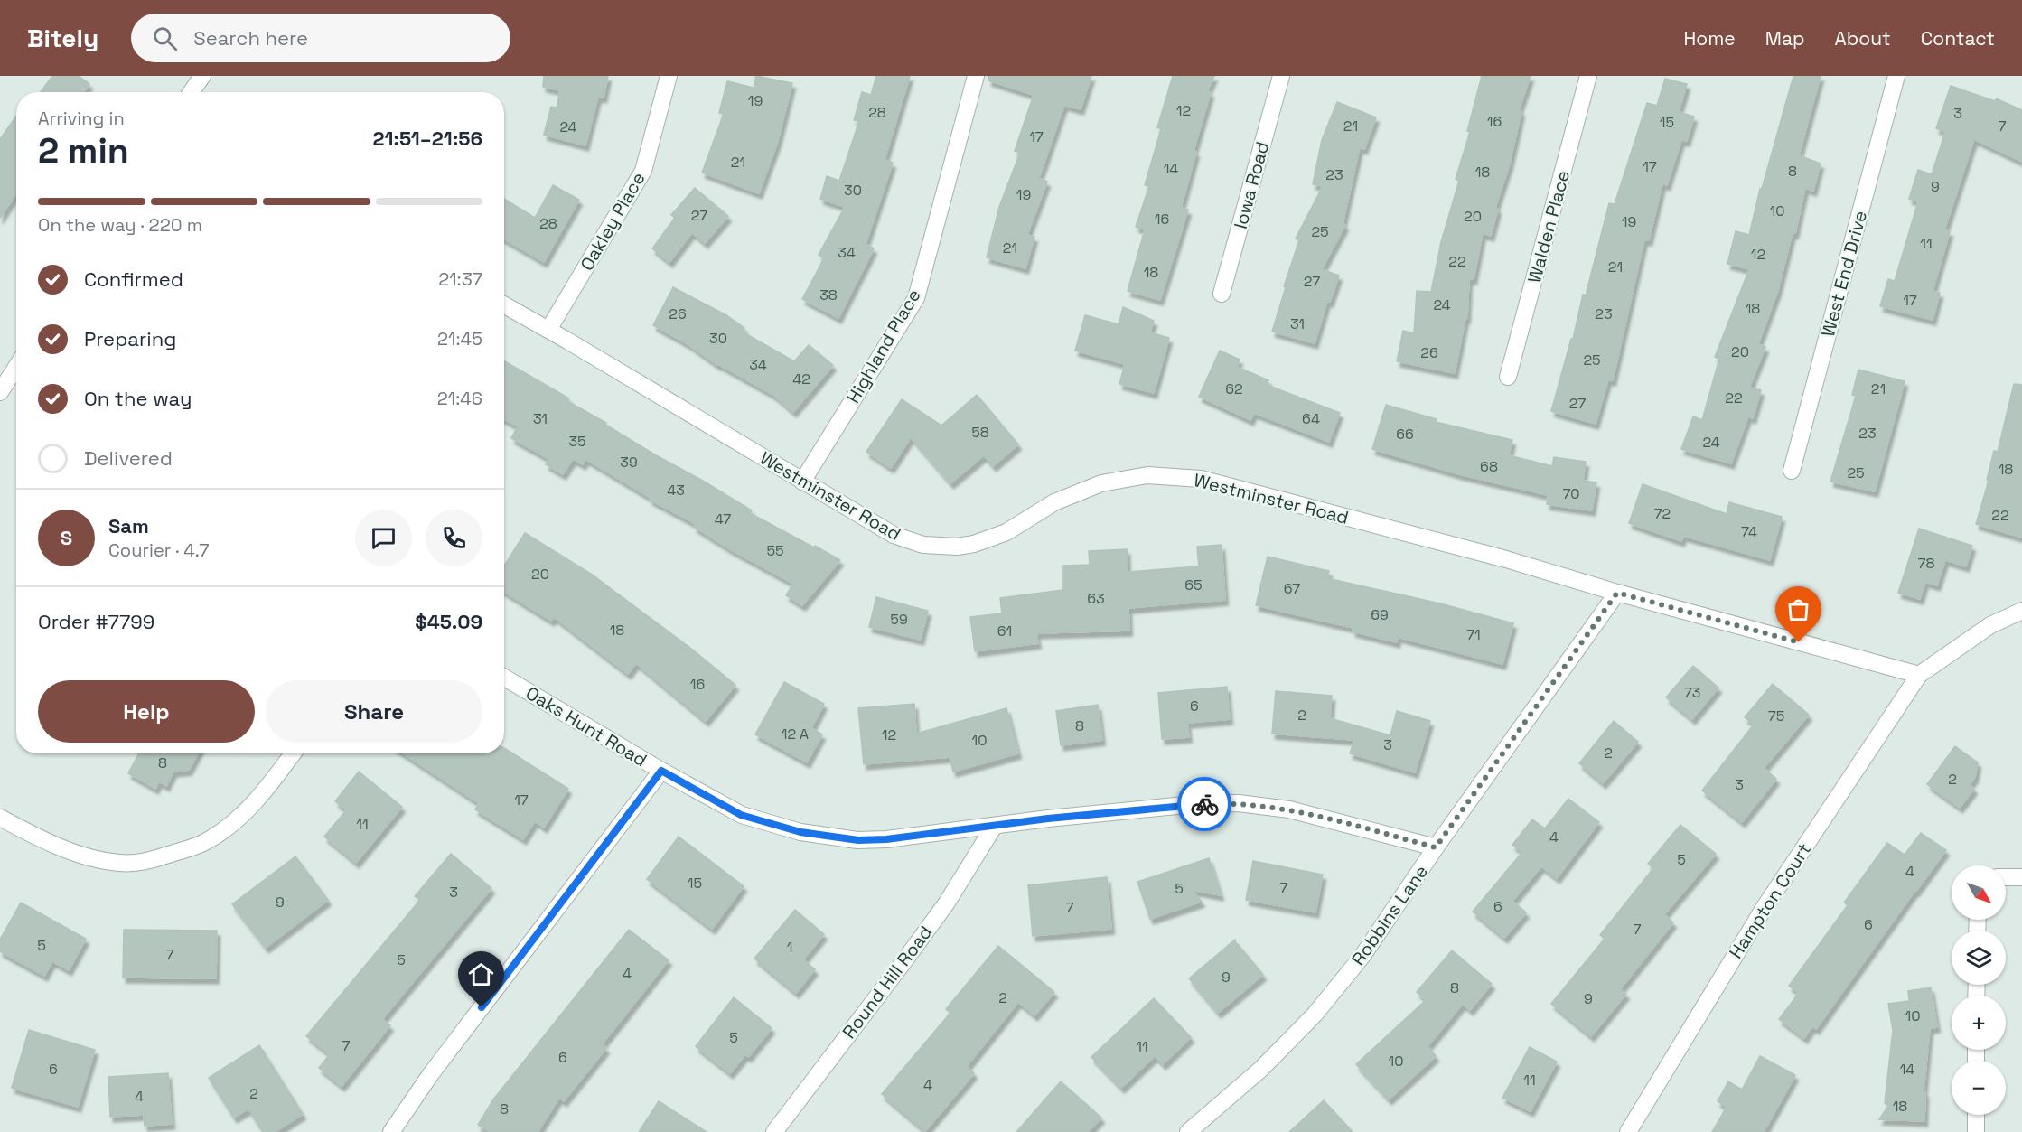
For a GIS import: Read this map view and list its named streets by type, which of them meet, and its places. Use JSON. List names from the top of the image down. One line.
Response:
{"streets":{"street":["Iowa Road","Oakley Place","Walden Place","West End Drive","Highland Place","Westminster Road","Oaks Hunt Road","Hampton Court","Robbins Lane","Round Hill Road"]},"crossings":[["Oakley Place","Westminster Road"],["Highland Place","Westminster Road"],["Westminster Road","Hampton Court"],["Westminster Road","Robbins Lane"],["Oaks Hunt Road","Robbins Lane"],["Oaks Hunt Road","Round Hill Road"]],"house_numbers":["19","12","28","3","16","15","21","7","24","17","21","17","14","8","18","23","9","30","19","10","27","20","16","19","28","25","11","21","34","12","22","21","18","27","38","17","24","18","26","23","31","30","20","26","25","34","42","62","21","22","27","31","64","58","23","66","35","24","39","68","18","25","43","70","72","22","47","74","55","78","20","65","67","63","69","59","18","61","71","16","73","6","2","75","8","12 A","12","10","3","2","8","2","3","17","11","4","5","4","15","7","5","3","9","6","7","6","7","5","1","7","5","4","9","8","2","9","10","5","7","11","6","10","6","14","11","4","2","4","18","8"],"north":"bottom right","page":{"header":"Bitely","search":"Search here","nav":["Home","Map","About","Contact"],"heading":["2 min","Arriving in","21:51–21:56"],"panel":["Sam","Courier · 4.7","Order #7799","$45.09"],"bar":"On the way · 220 m","list":[["Confirmed","21:37"],["Preparing","21:45"],["On the way","21:46"],"Delivered"],"round":"S","buttons":["Help","Share"],"map_buttons":["+","−"]}}
